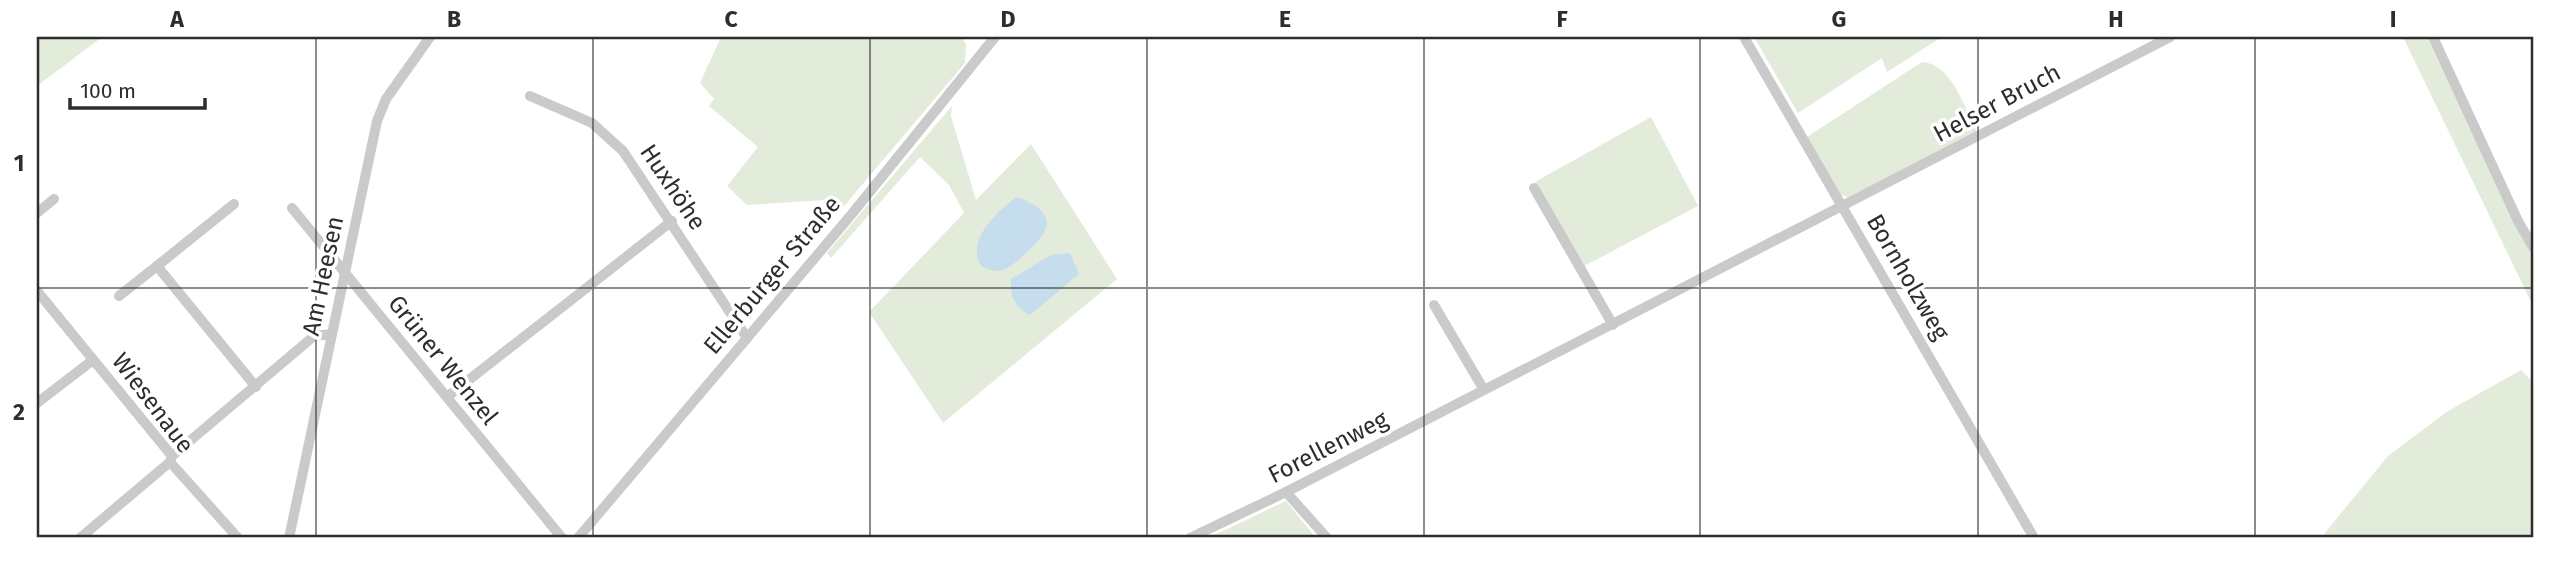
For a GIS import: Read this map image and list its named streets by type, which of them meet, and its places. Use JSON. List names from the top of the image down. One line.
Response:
{"streets":{"street":["Helser Bruch","Huxhöhe","Ellerburger Straße","Am Heesen","Bornholzweg","Grüner Wenzel","Wiesenaue","Forellenweg"]},"crossings":[["Helser Bruch","Bornholzweg"],["Helser Bruch","Forellenweg"],["Huxhöhe","Ellerburger Straße"],["Am Heesen","Grüner Wenzel"],["Bornholzweg","Forellenweg"]],"scale_bar":"100 m","grid":{"columns":["A","B","C","D","E","F","G","H","I"],"rows":["1","2"]}}
